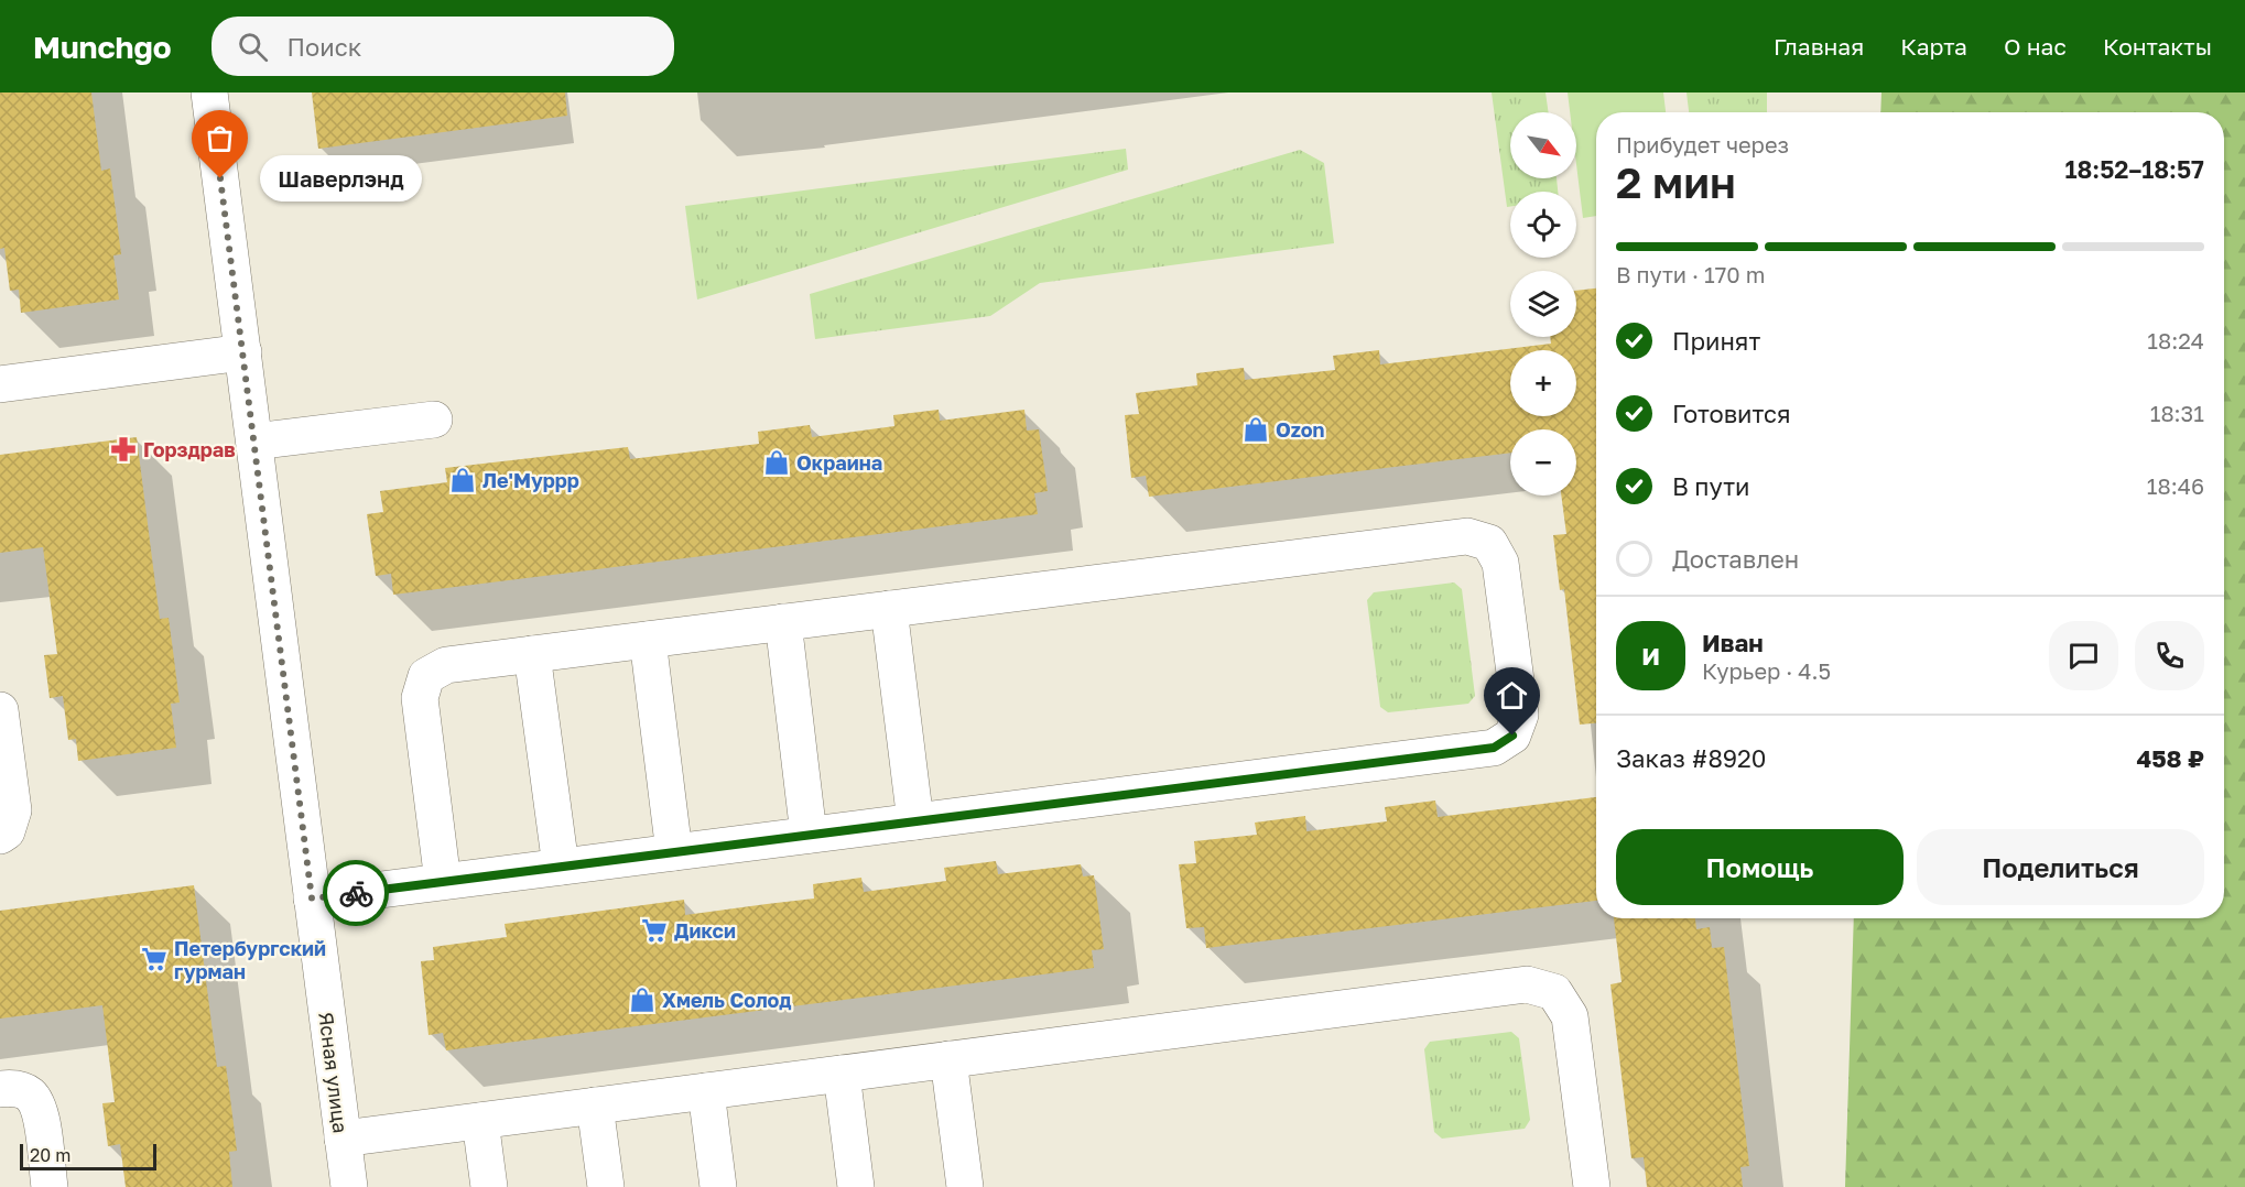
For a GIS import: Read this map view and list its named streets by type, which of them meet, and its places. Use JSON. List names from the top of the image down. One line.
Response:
{"streets":{"street":["Ясная улица"]},"places":{"other":["Шаверлэнд"],"shop":["Ozon","Окраина","Ле'Муррр","Хмель Солод"],"pharmacy":["Горздрав"],"supermarket":["Дикси","Петербургский гурман"]},"scale_bar":"20 m","north":"bottom right","page":{"header":"Munchgo","search":"Поиск","nav":["Главная","Карта","О нас","Контакты"],"map_buttons":["+","−"],"heading":["2 мин","Прибудет через","18:52–18:57"],"panel":["Иван","Курьер · 4.5","Заказ #8920","458 ₽"],"bubble":"Шаверлэнд","bar":"В пути · 170 m","list":[["Принят","18:24"],["Готовится","18:31"],["В пути","18:46"],"Доставлен"],"round":"И","buttons":["Помощь","Поделиться"],"scale":"20 m"}}
